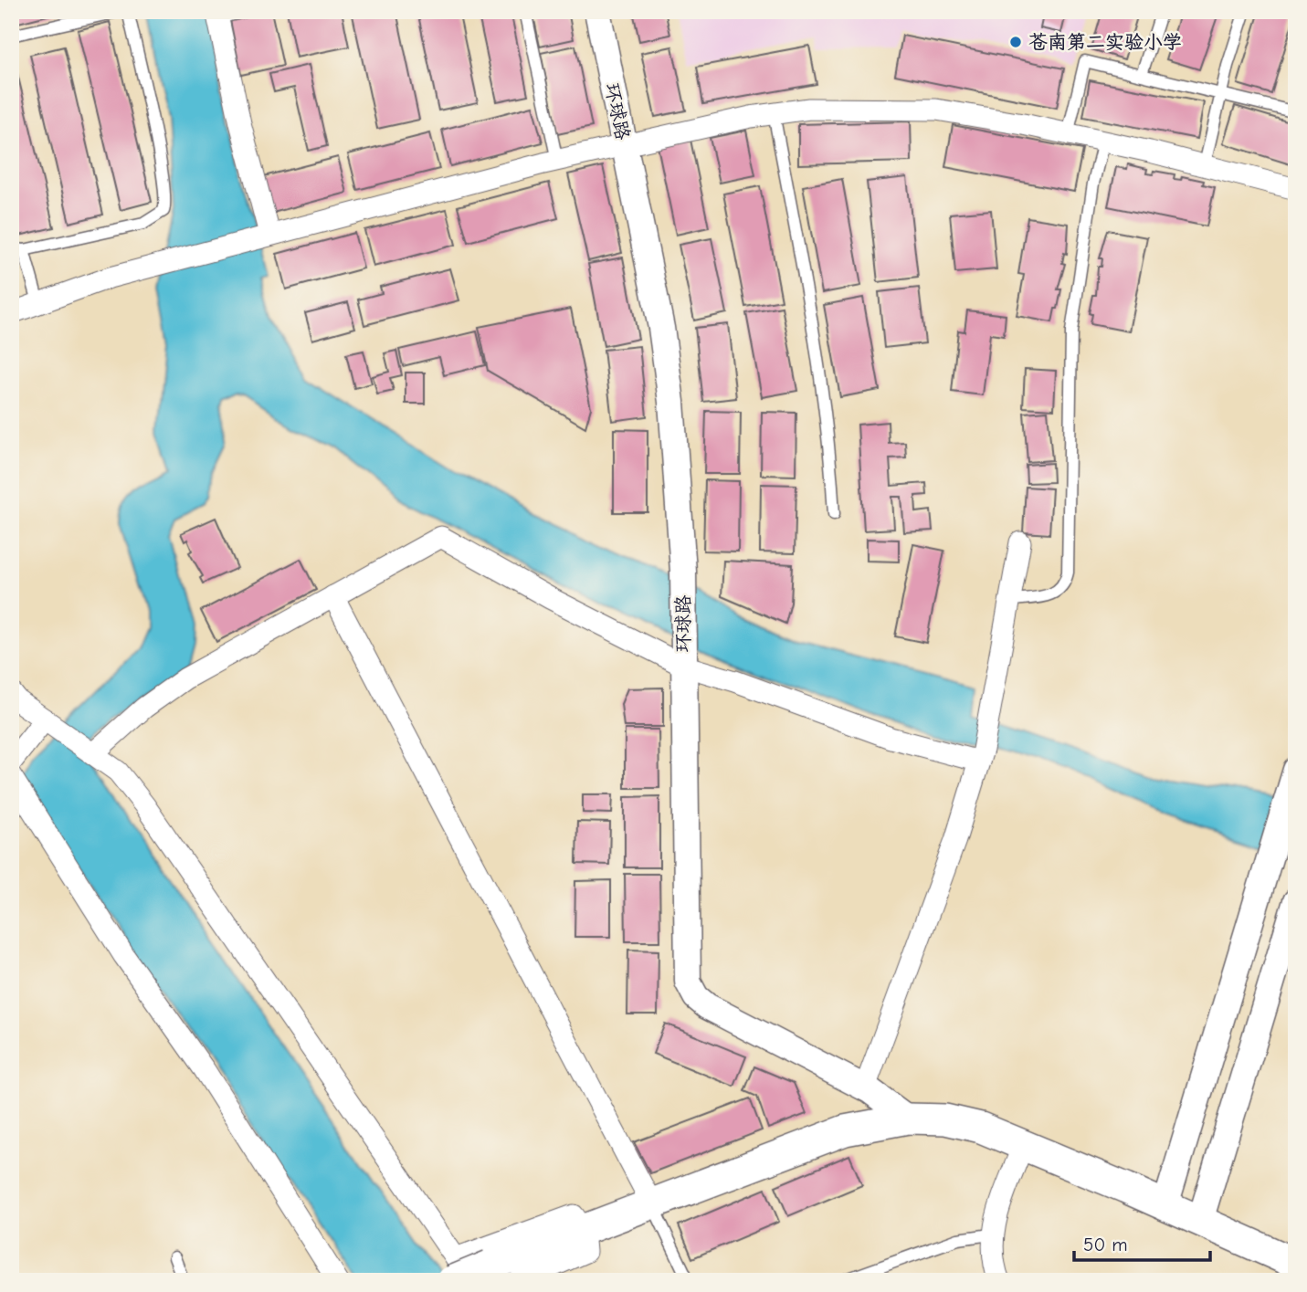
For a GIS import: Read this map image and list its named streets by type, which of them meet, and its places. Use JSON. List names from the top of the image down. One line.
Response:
{"streets":{"street":["环球路"]},"places":["苍南第二实验小学"],"scale_bar":"50 m"}
